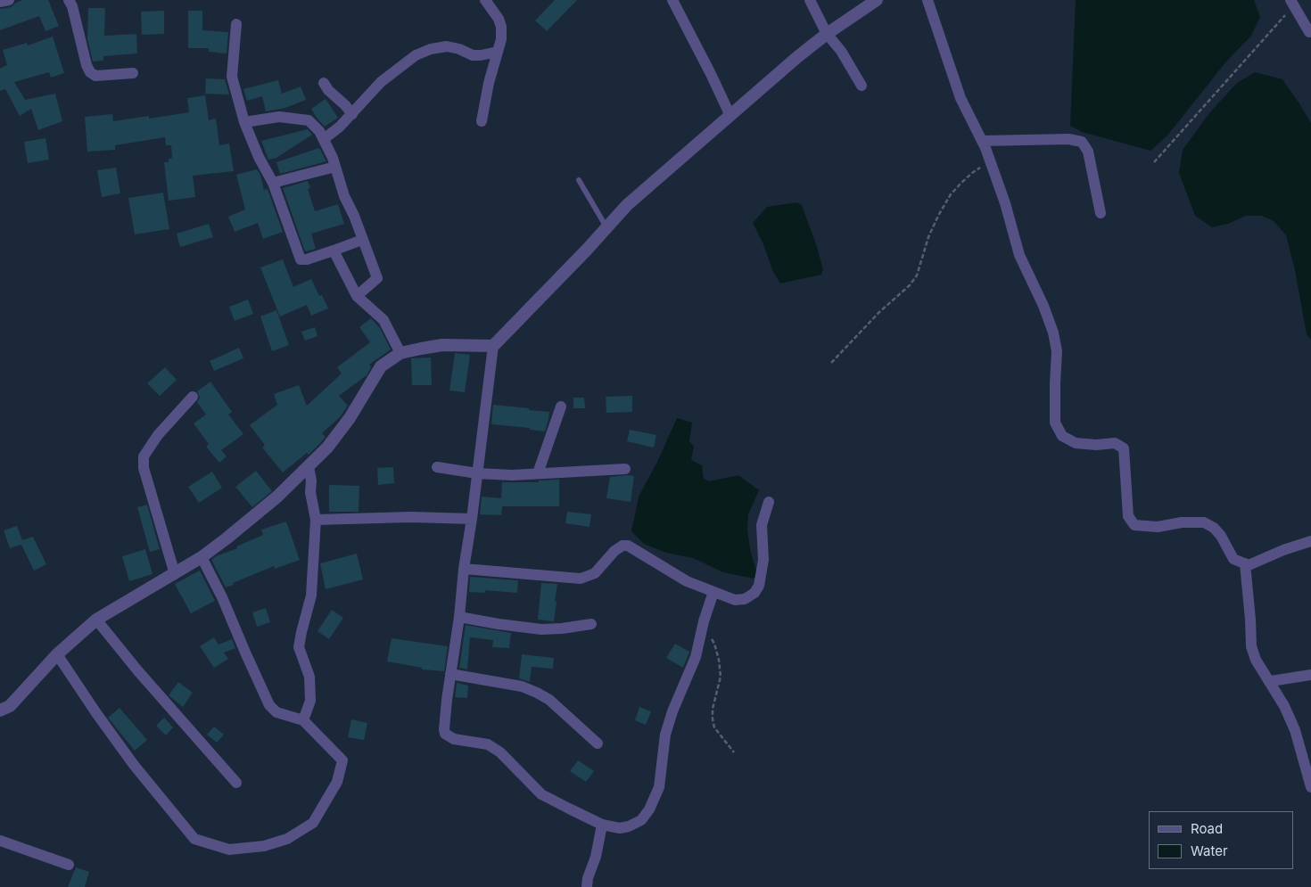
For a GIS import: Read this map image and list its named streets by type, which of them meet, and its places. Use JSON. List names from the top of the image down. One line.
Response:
{"legend":["Road","Water"]}
